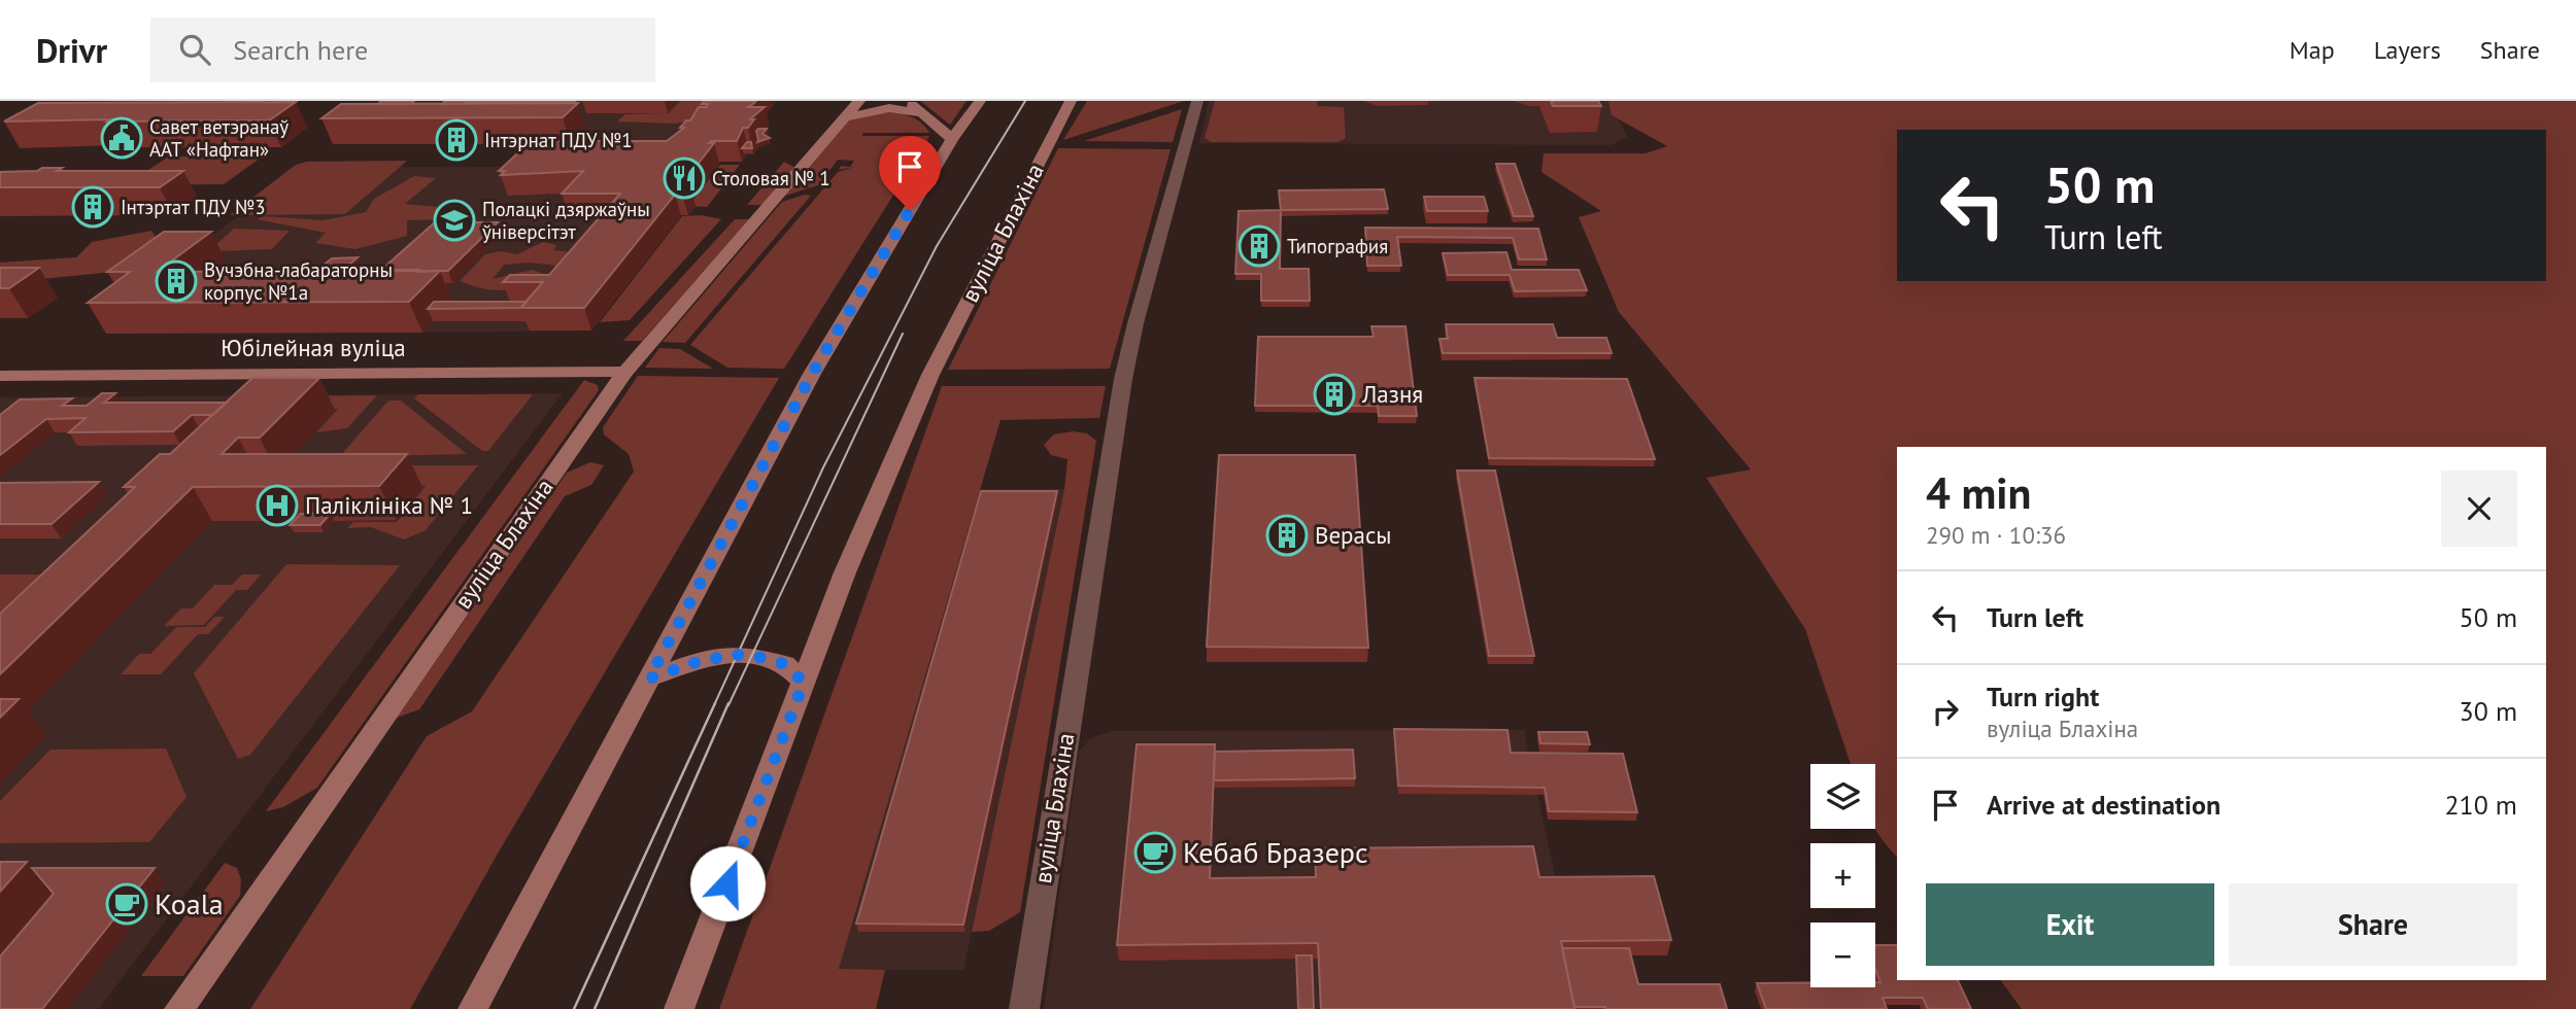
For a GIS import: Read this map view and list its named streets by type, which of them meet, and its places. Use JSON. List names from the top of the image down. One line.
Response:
{"streets":{"main road":["вуліца Блахіна","Юбілейная вуліца"]},"crossings":[["вуліца Блахіна","Юбілейная вуліца"]],"places":{"public building":["Савет ветэранаў ААТ «Нафтан»"],"building":["Інтэрнат ПДУ №1","Інтэртат ПДУ №3","Типография","Вучэбна-лабараторны корпус №1а","Лазня","Верасы"],"restaurant":["Столовая № 1"],"school or university":["Полацкі дзяржаўны ўніверсітэт"],"hospital":["Паліклініка № 1"],"cafe":["Кебаб Бразерс","Koala"]},"page":{"header":"Drivr","search":"Search here","nav":["Map","Layers","Share"],"turn":["50 m","Turn left"],"heading":["4 min","290 m · 10:36"],"list":[{"name":"Turn left","value":"50 m"},{"name":"Turn right","note":"вуліца Блахіна","value":"30 m"},{"name":"Arrive at destination","value":"210 m"}],"map_buttons":["+","−"],"buttons":["Exit","Share"]}}
